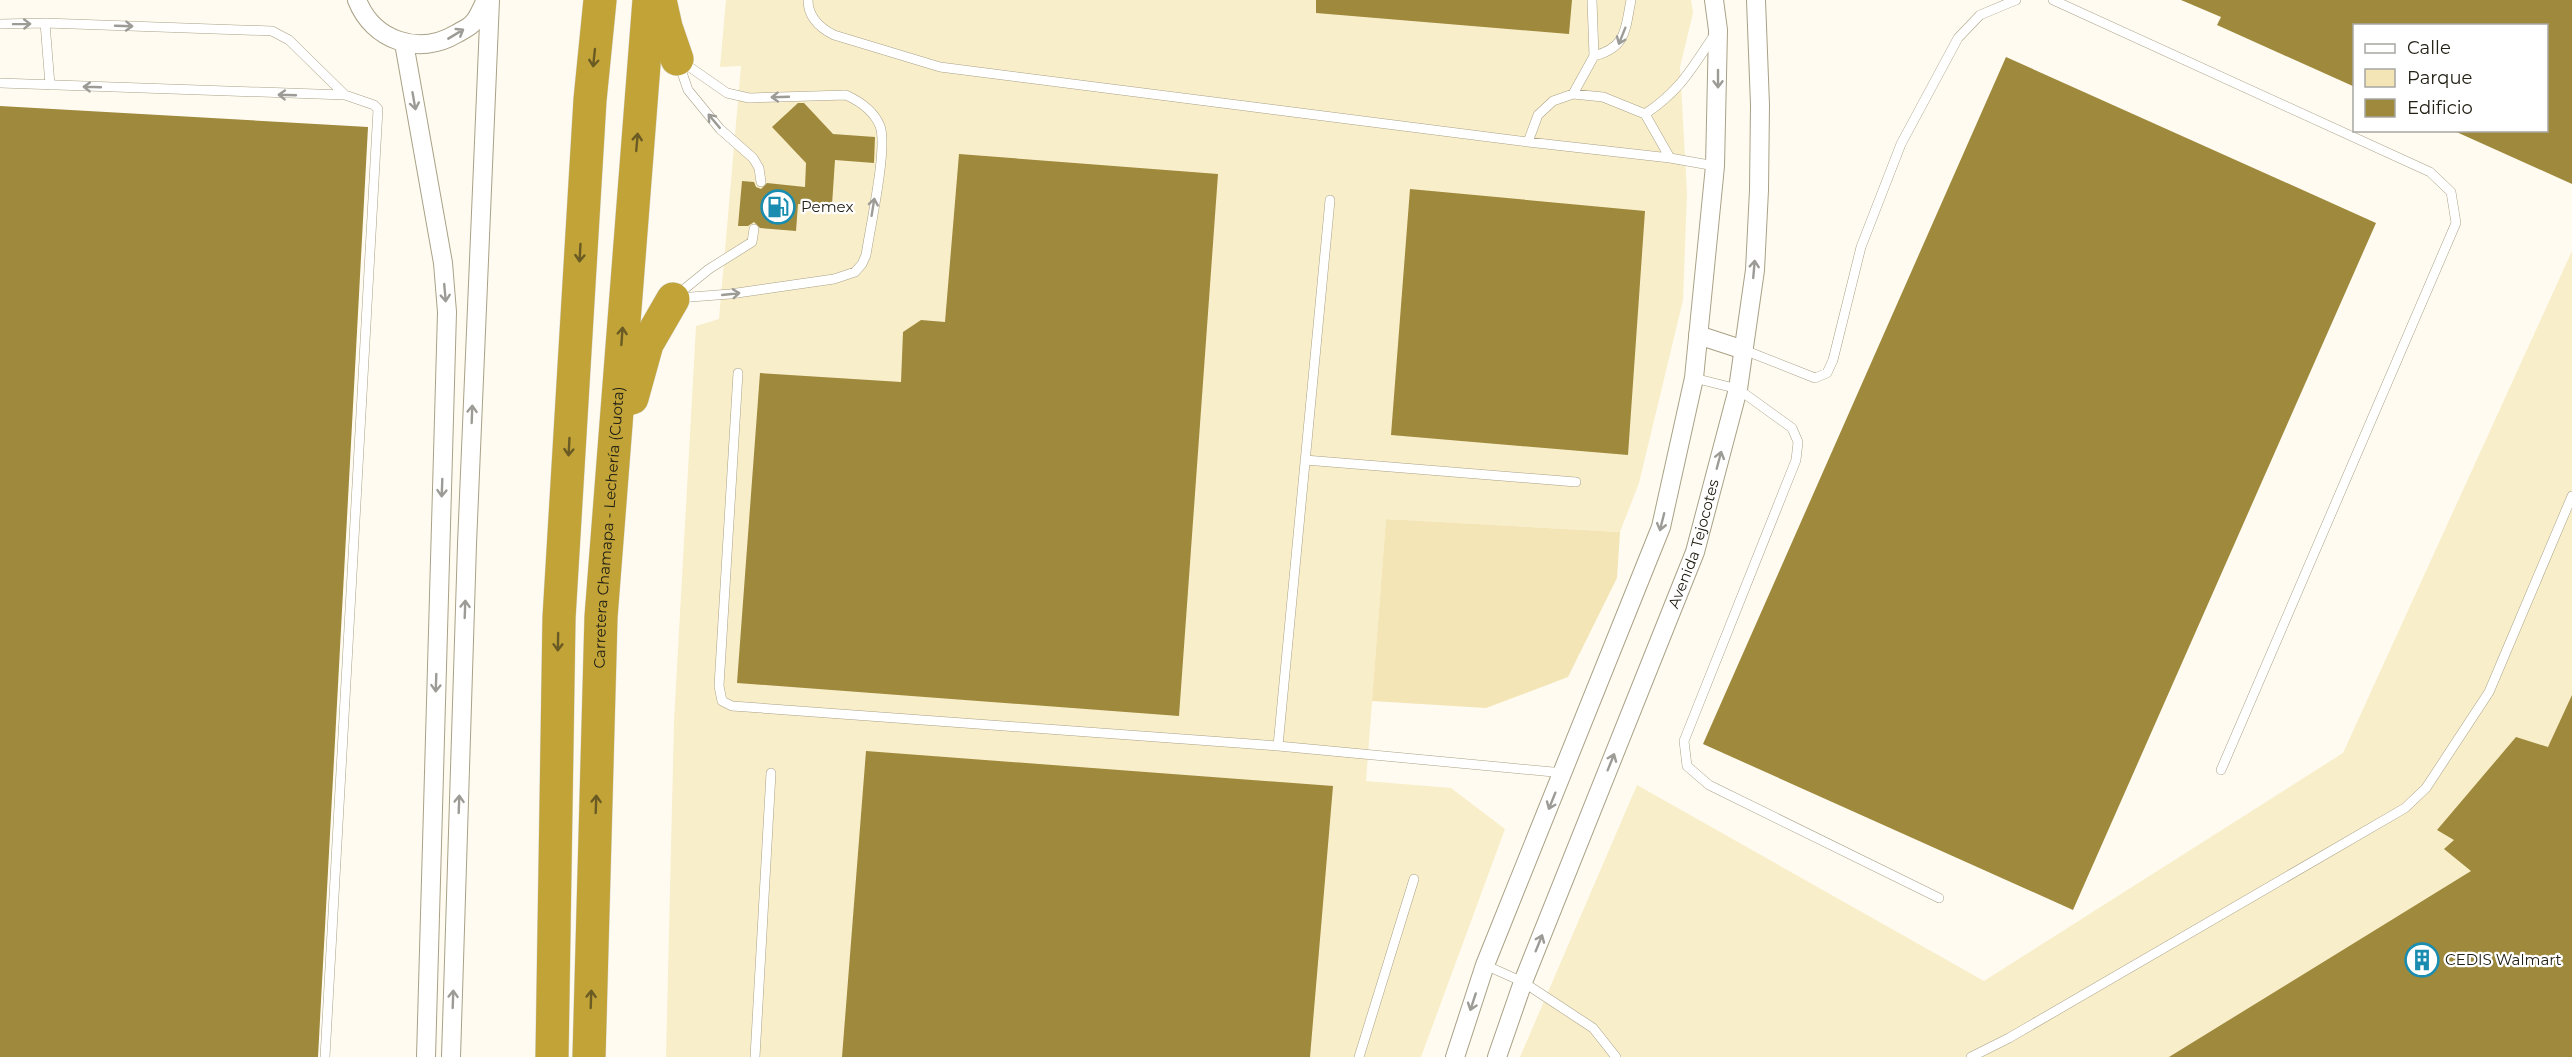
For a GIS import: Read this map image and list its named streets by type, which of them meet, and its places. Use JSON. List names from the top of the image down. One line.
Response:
{"streets":{"highway":["Carretera Chamapa - Lechería (Cuota)"],"street":["Avenida Tejocotes"]},"places":{"fuel station":["Pemex"],"building":["CEDIS Walmart"]},"legend":["Calle","Parque","Edificio"]}
